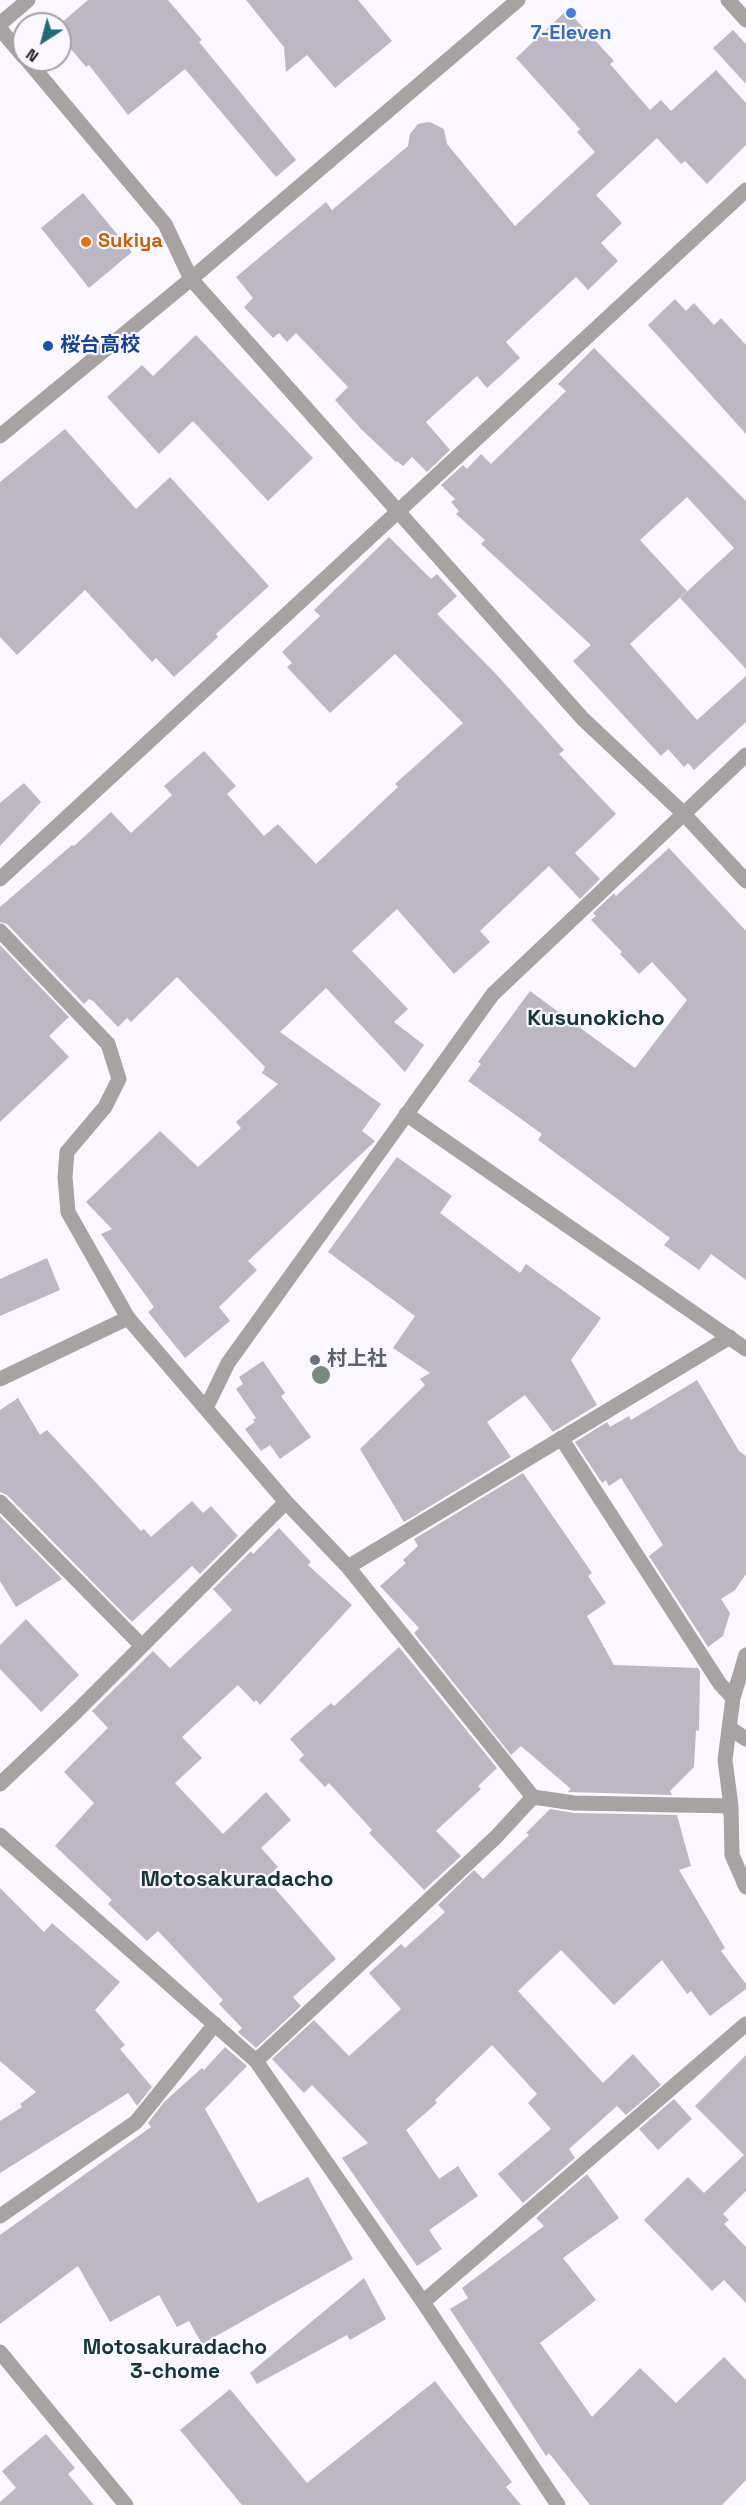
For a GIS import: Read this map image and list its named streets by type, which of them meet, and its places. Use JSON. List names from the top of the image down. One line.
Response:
{"districts":["Kusunokicho","Motosakuradacho","Motosakuradacho 3-chome"],"places":["7-Eleven","Sukiya","桜台高校","村上社"],"north":"bottom left"}
